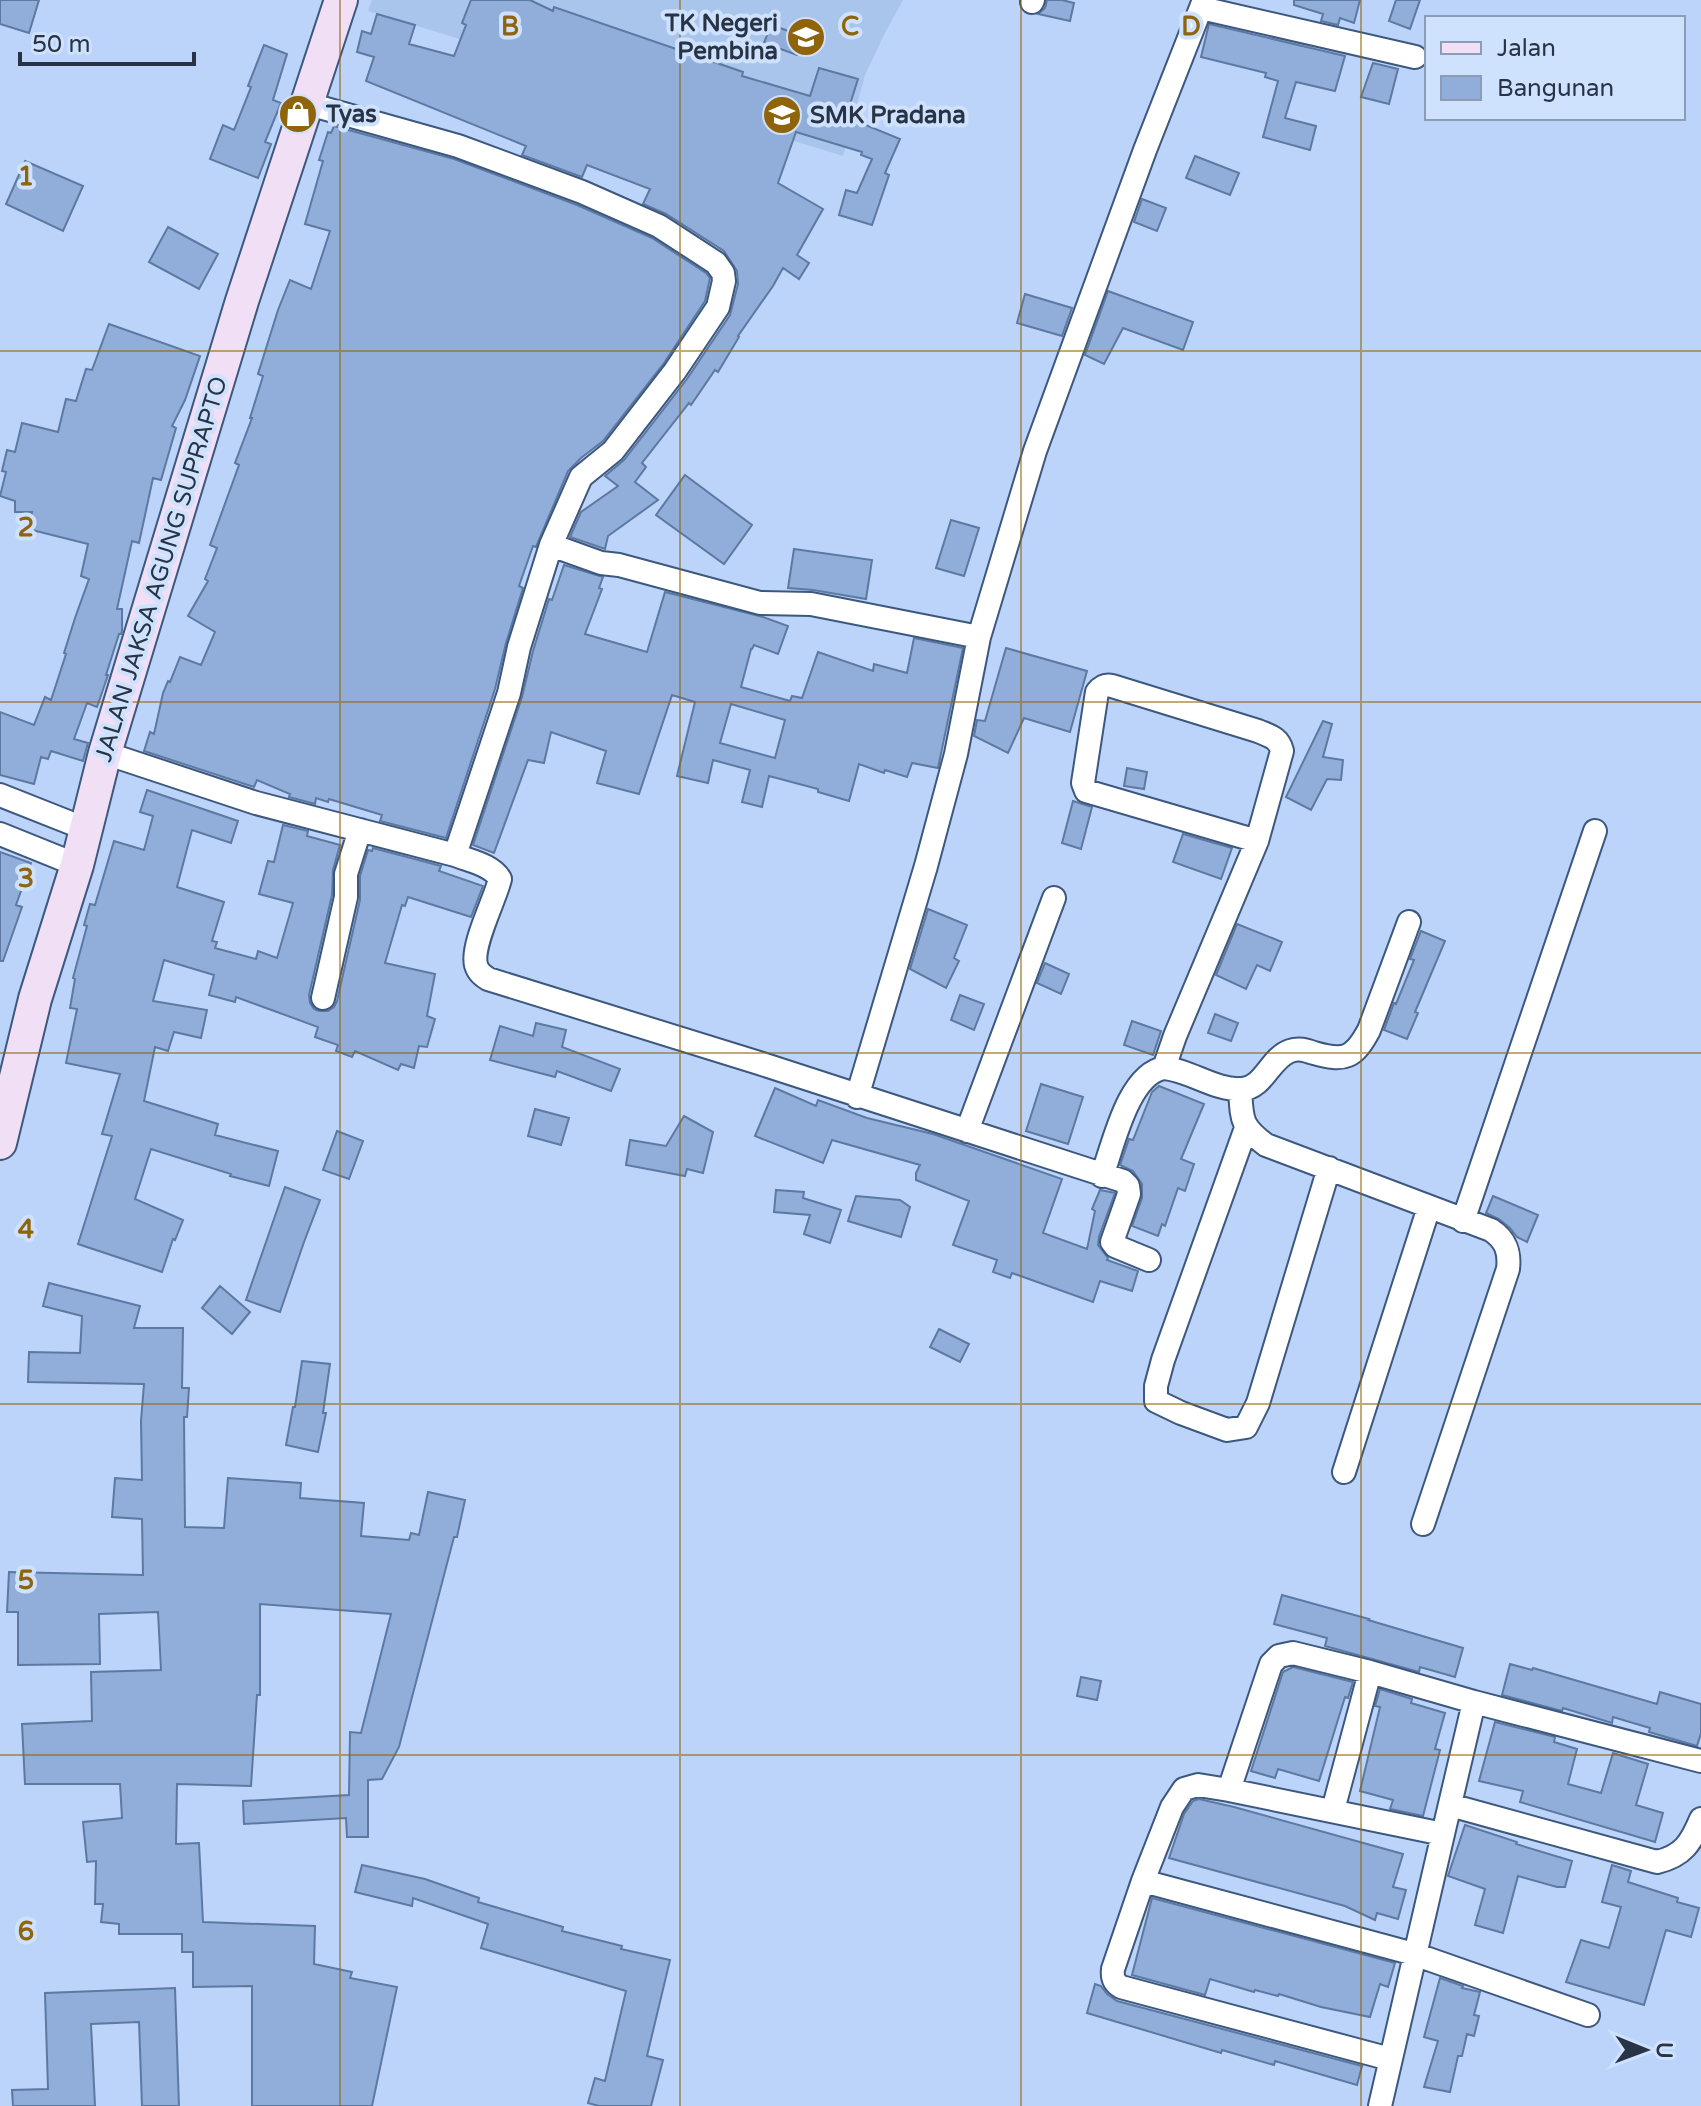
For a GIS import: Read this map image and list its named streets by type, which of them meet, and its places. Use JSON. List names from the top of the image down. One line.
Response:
{"streets":{"main road":["JALAN JAKSA AGUNG SUPRAPTO"]},"places":{"school or university":["TK Negeri Pembina","SMK Pradana"],"shop":["Tyas"]},"legend":["Jalan","Bangunan"],"scale_bar":"50 m","north":"right","grid":{"columns":["B","C","D"],"rows":["1","2","3","4","5","6"]}}
